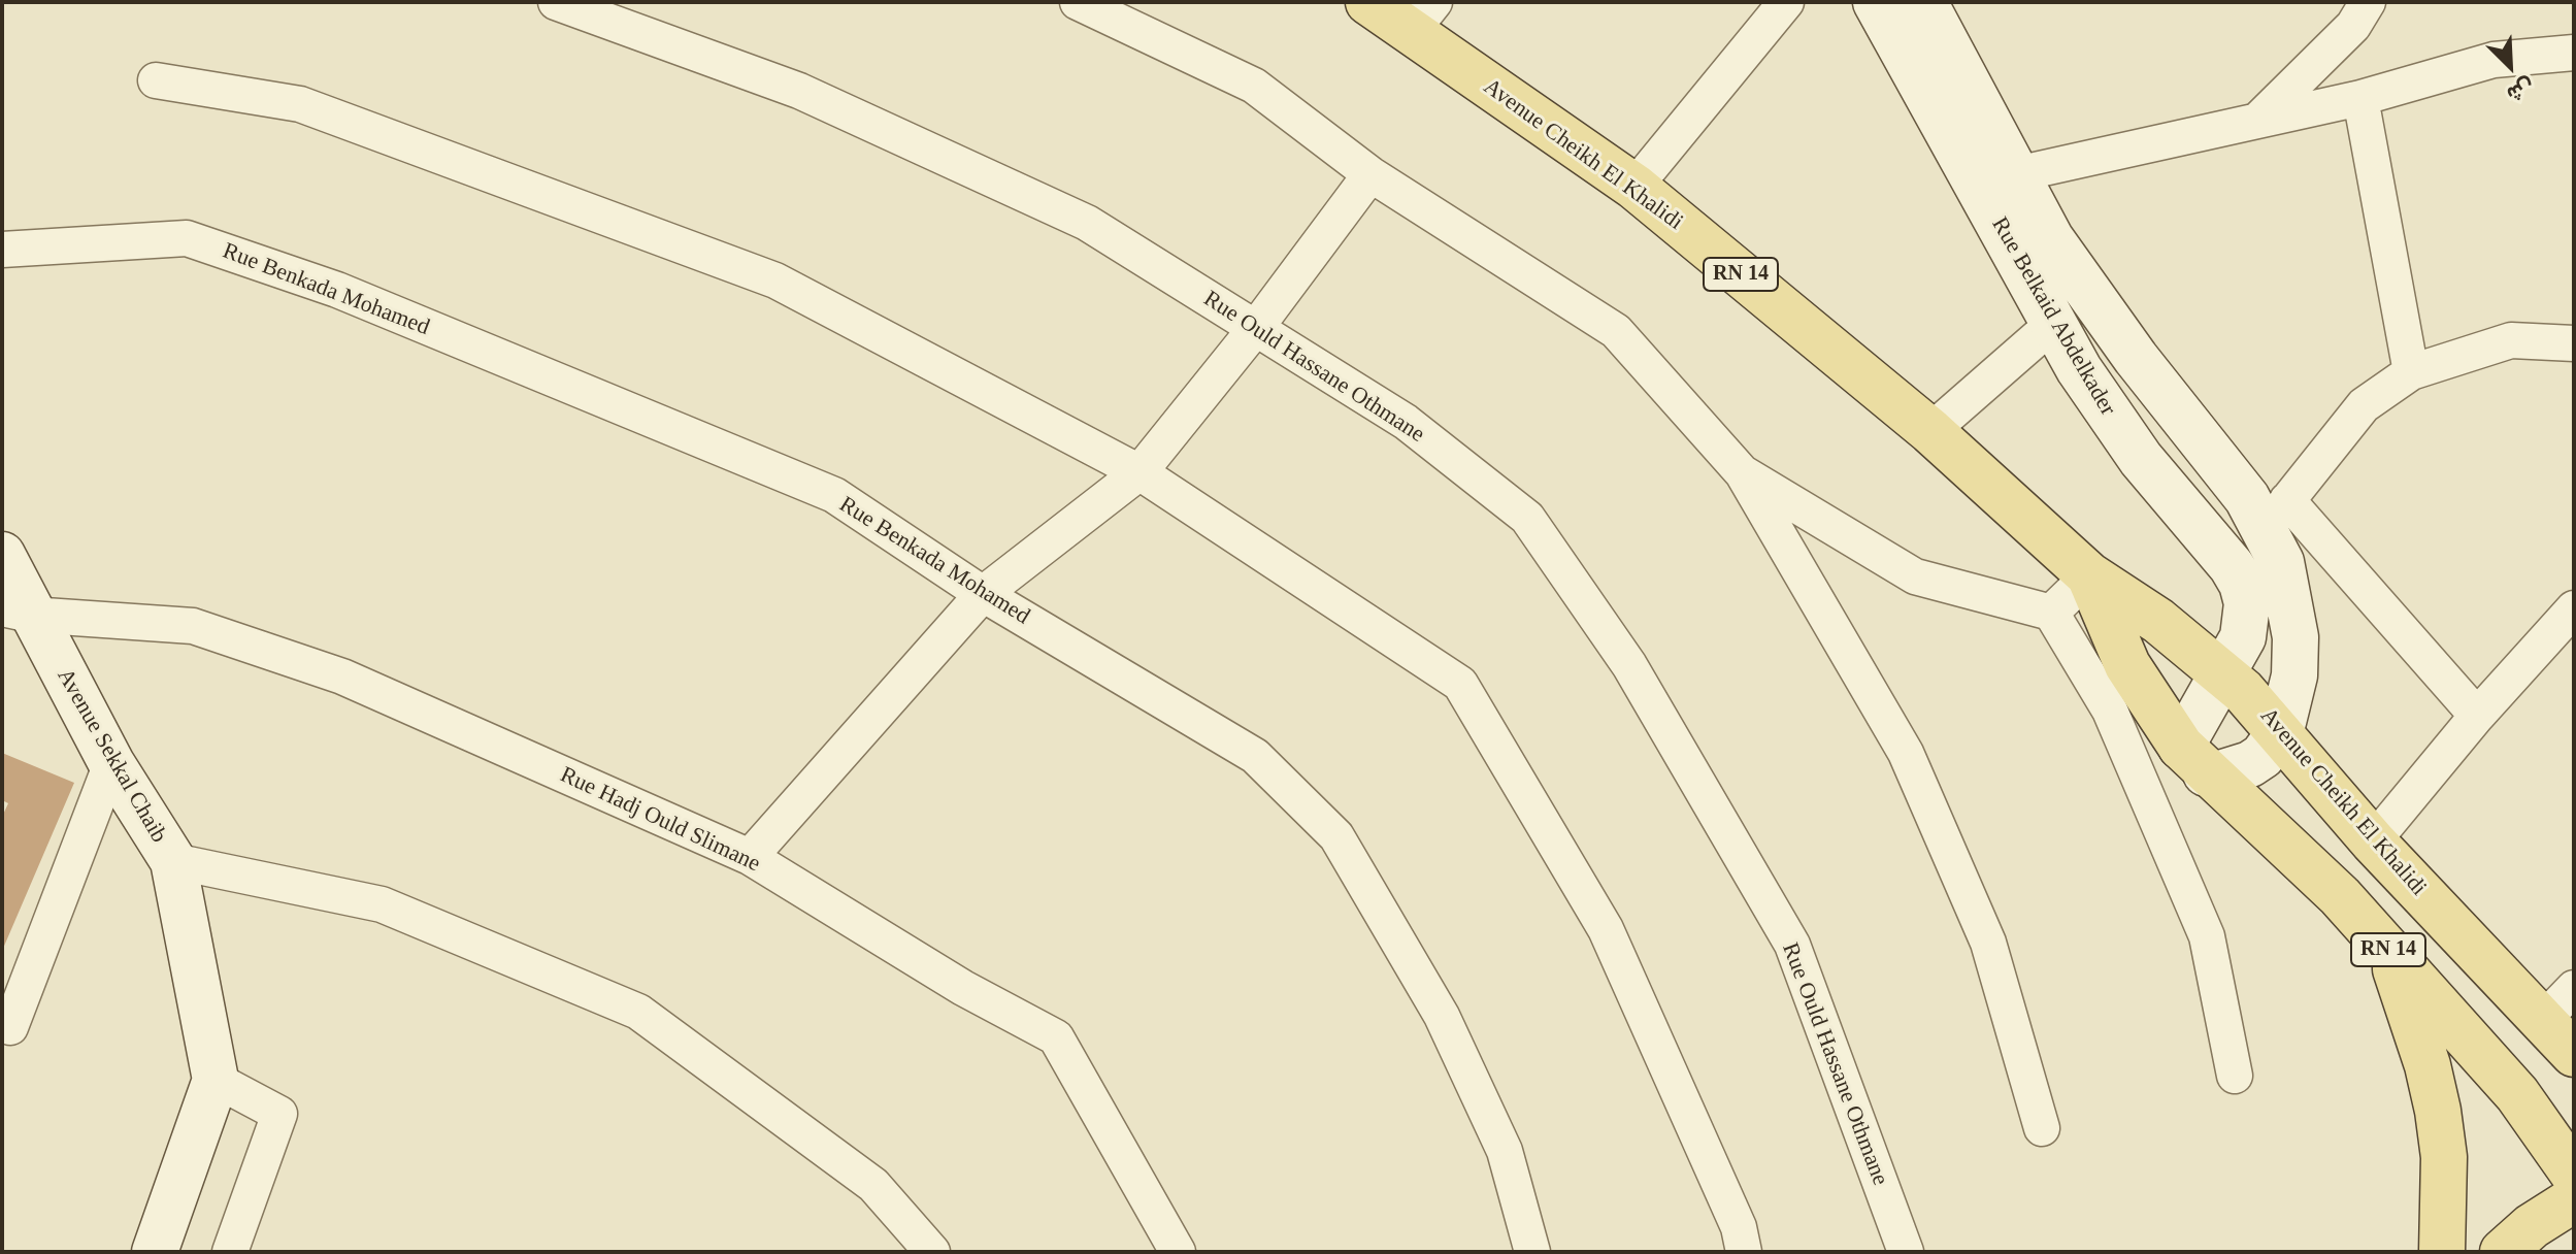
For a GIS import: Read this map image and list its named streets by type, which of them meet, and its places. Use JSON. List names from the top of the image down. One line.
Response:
{"streets":{"main road":["Avenue Cheikh El Khalidi","RN 14"],"street":["Rue Benkada Mohamed","Rue Belkaid Abdelkader","Rue Ould Hassane Othmane","Avenue Sekkal Chaib","Rue Hadj Ould Slimane"]},"crossings":[["Avenue Cheikh El Khalidi","Rue Belkaid Abdelkader"],["Avenue Sekkal Chaib","Rue Hadj Ould Slimane"]],"north":"bottom right"}
